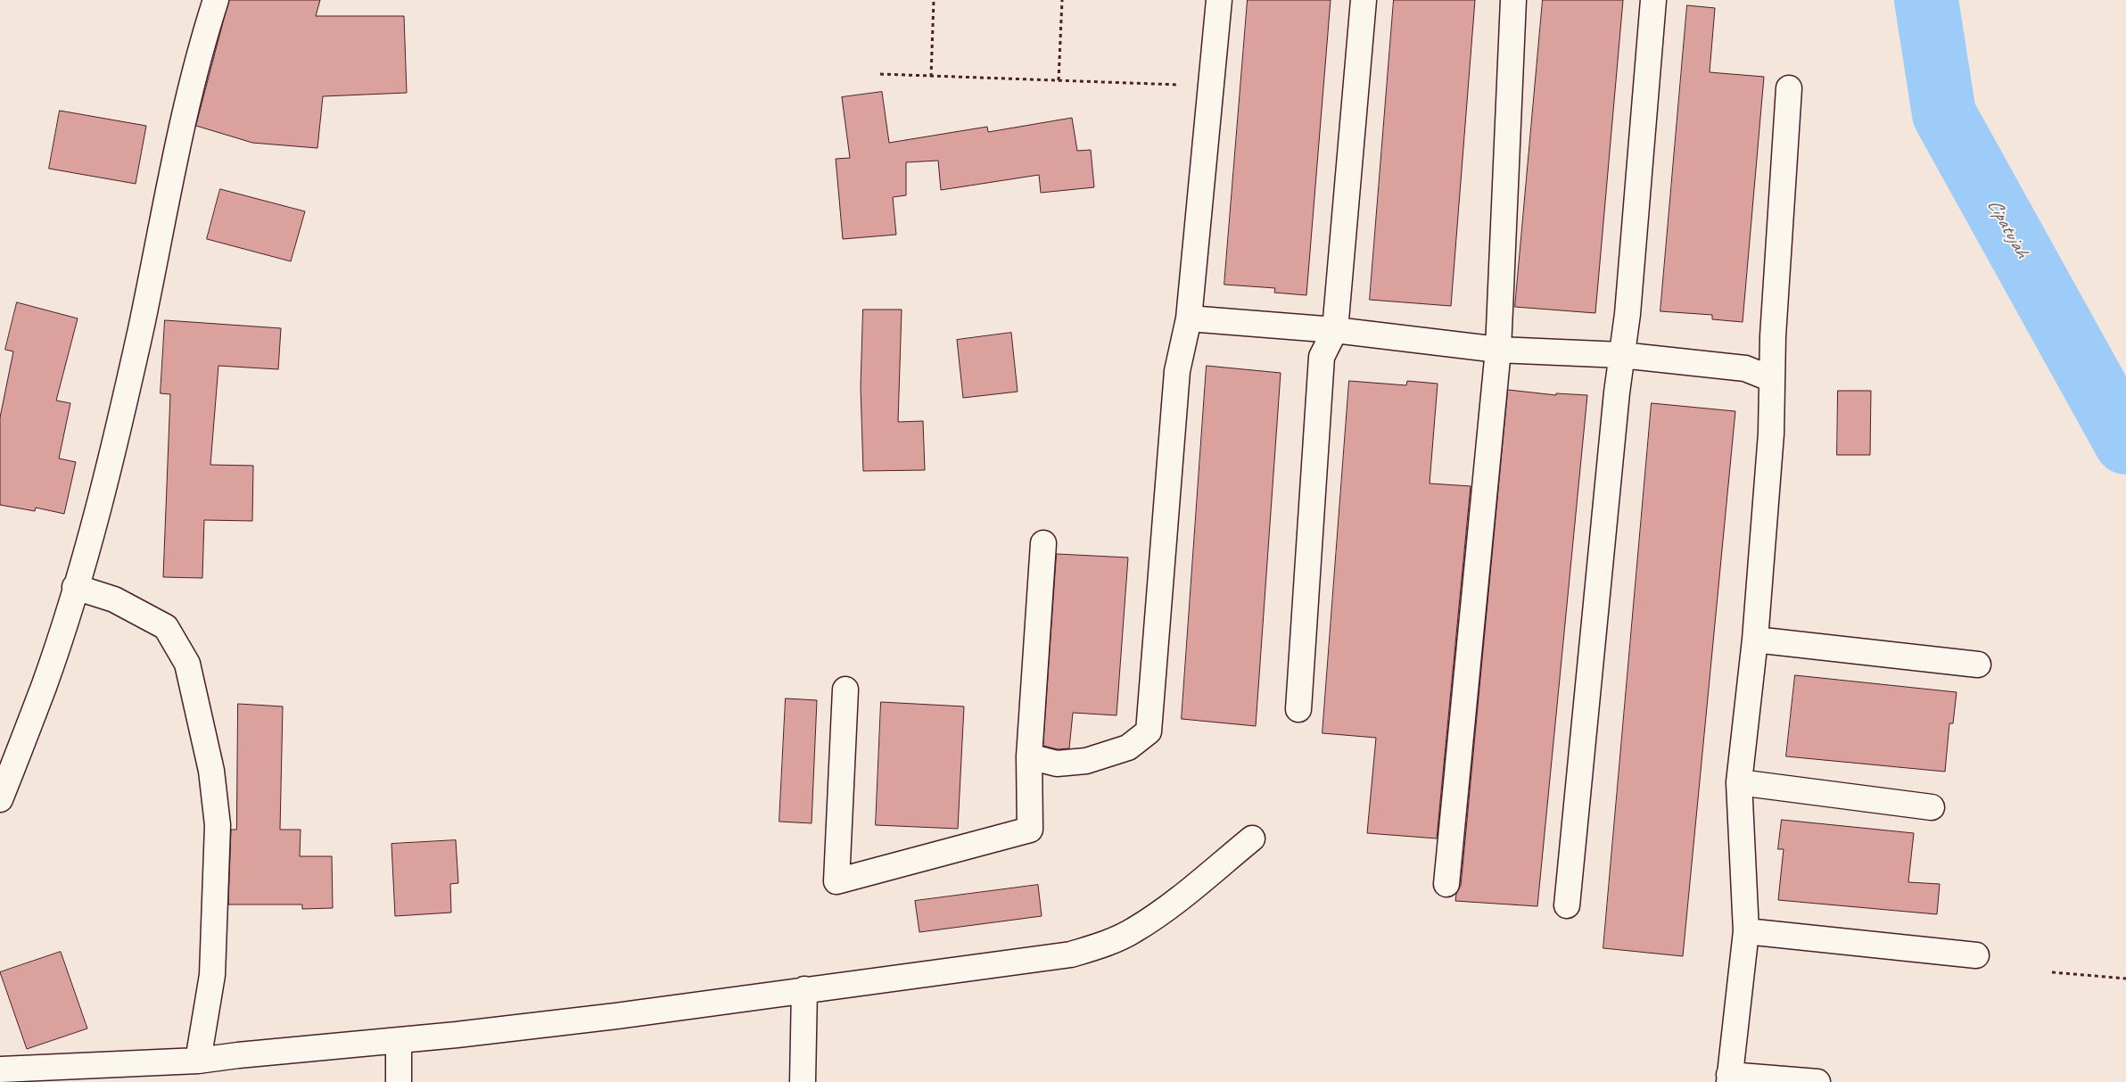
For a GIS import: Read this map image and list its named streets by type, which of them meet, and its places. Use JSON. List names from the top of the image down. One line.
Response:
{"water":["Cipatujah"]}
